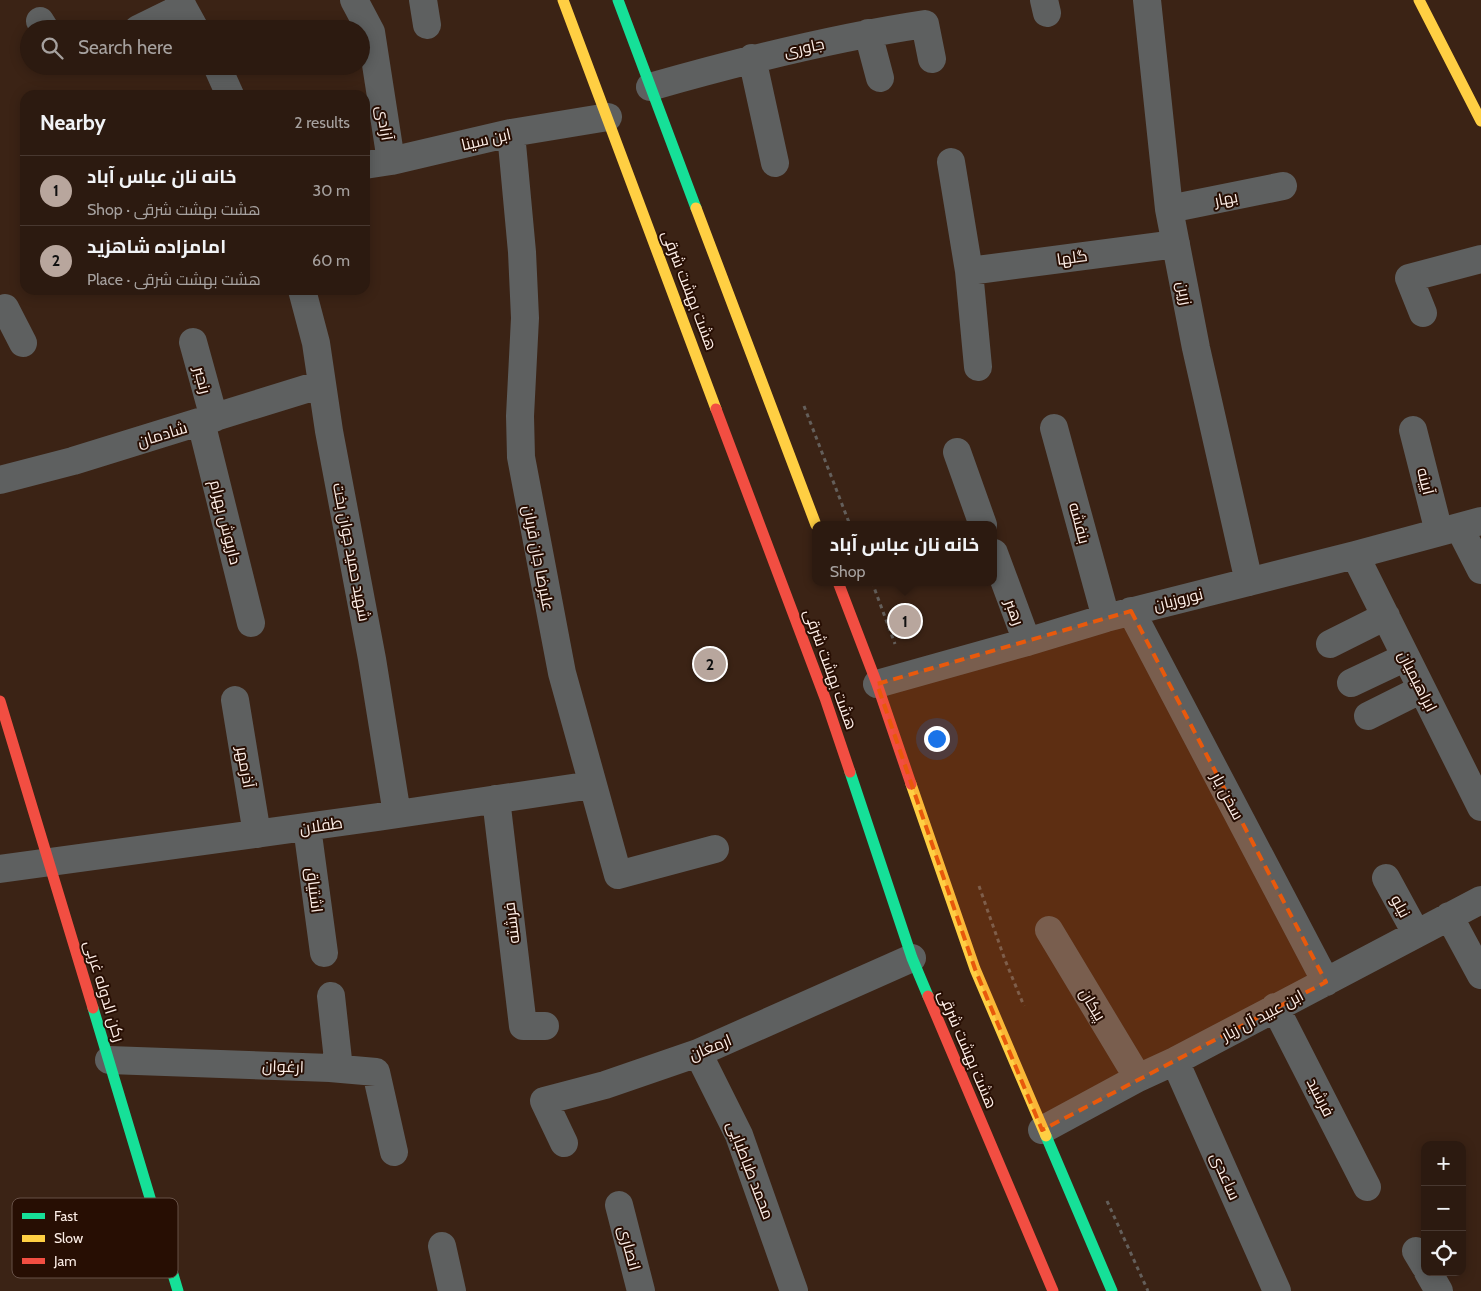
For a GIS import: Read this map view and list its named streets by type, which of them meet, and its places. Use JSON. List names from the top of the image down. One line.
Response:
{"streets":{"main road":["هشت بهشت شرقی","رکن الدوله غربی"],"street":["جاوری","آزادی","ابن سینا","بهار","گلها","زرین","رنجبر","شادمان","آیینه","داریوش بهرام","بنفشه","شهید حمید جوان بخت","علیرضا جان قربان","نوروزیان","رهبر","ابراهیمیان","آذرمهر","سخن یار","طفلان","اشتیاق","نیلو","فرشته","پیکان","ابن عبید آل زیار","ارمغان","ارغوان","فرشید","محمد طباطبایی","ساعدی","انصاری"]},"crossings":[["آزادی","ابن سینا"],["ابن سینا","هشت بهشت شرقی"],["ابن سینا","علیرضا جان قربان"],["بهار","زرین"],["گلها","زرین"],["هشت بهشت شرقی","ارمغان"],["زرین","نوروزیان"],["رنجبر","شادمان"],["رنجبر","داریوش بهرام"],["شادمان","داریوش بهرام"],["شادمان","شهید حمید جوان بخت"],["آیینه","نوروزیان"],["بنفشه","نوروزیان"],["بنفشه","سخن یار"],["شهید حمید جوان بخت","طفلان"],["علیرضا جان قربان","طفلان"],["نوروزیان","رهبر"],["نوروزیان","ابراهیمیان"],["نوروزیان","سخن یار"],["آذرمهر","طفلان"],["سخن یار","ابن عبید آل زیار"],["طفلان","اشتیاق"],["طفلان","فرشته"],["طفلان","رکن الدوله غربی"],["نیلو","ابن عبید آل زیار"],["رکن الدوله غربی","ارغوان"],["پیکان","ابن عبید آل زیار"],["ابن عبید آل زیار","فرشید"],["ابن عبید آل زیار","ساعدی"],["ارمغان","محمد طباطبایی"]],"legend":["Fast","Slow","Jam"],"page":{"search":"Search here","heading":["Nearby","2 results"],"list":[{"mark":"1","name":"خانه نان عباس آباد","note":"Shop · هشت بهشت شرقی","value":"30 m"},{"mark":"2","name":"امامزاده شاهزید","note":"Place · هشت بهشت شرقی","value":"60 m"}],"popup":["خانه نان عباس آباد","Shop"],"pins":["1","2"],"map_buttons":["+","−"]}}
